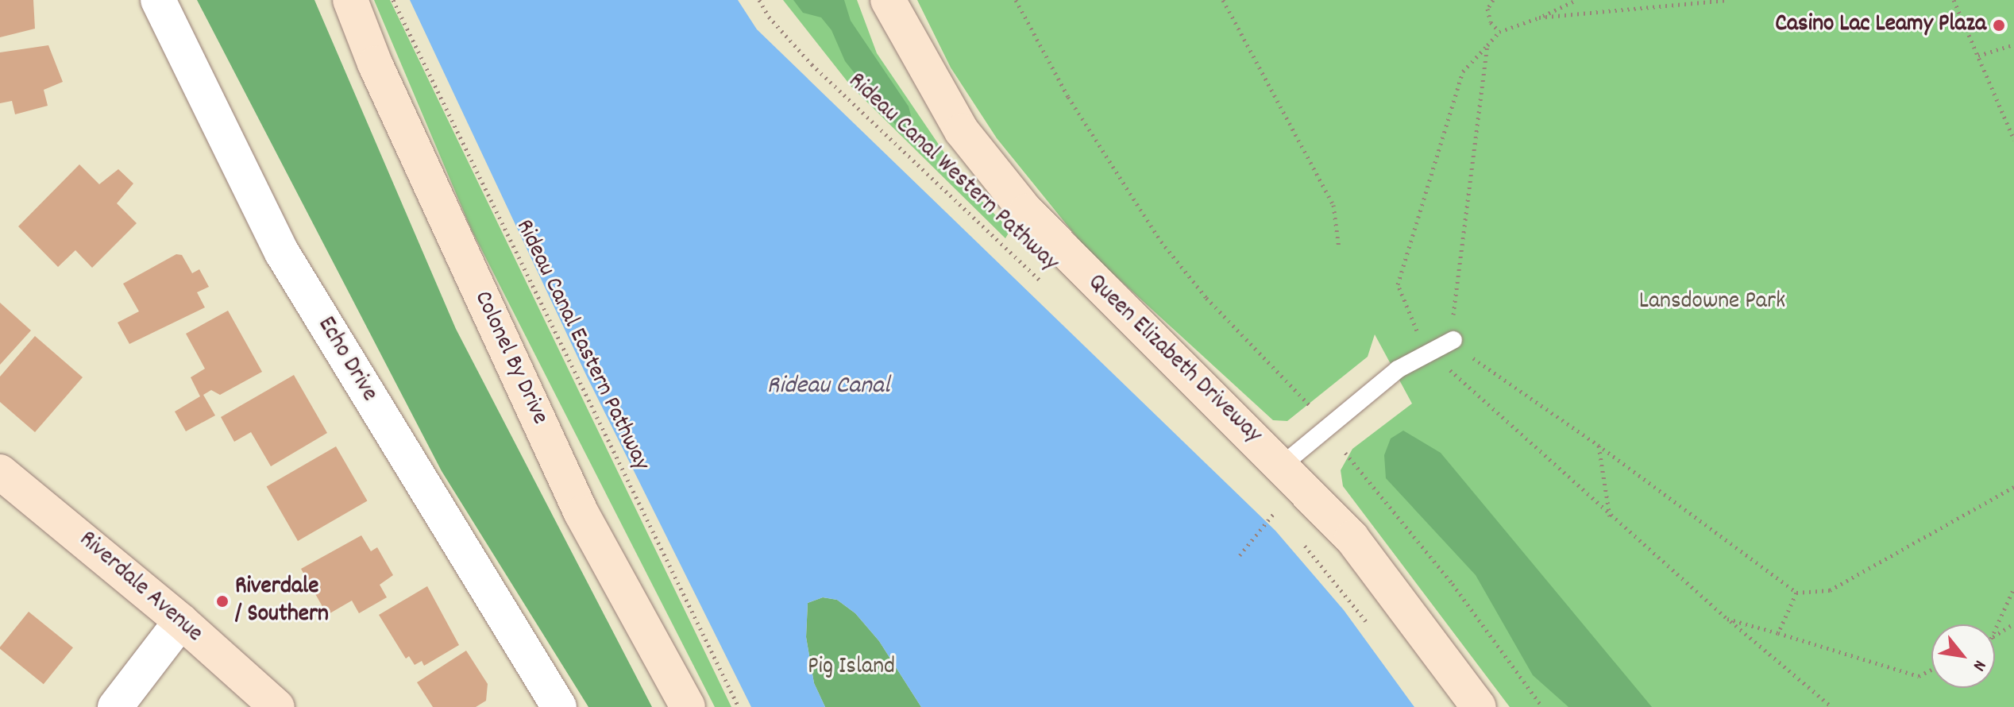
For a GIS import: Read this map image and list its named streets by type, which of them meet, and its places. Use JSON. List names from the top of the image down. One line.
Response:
{"streets":{"main road":["Colonel By Drive","Queen Elizabeth Driveway","Riverdale Avenue"],"street":["Echo Drive"],"path":["Rideau Canal Western Pathway","Rideau Canal Eastern Pathway"]},"water":["Rideau Canal"],"parks":["Lansdowne Park","Pig Island"],"places":["Casino Lac Leamy Plaza","Riverdale / Southern"],"north":"bottom right"}
